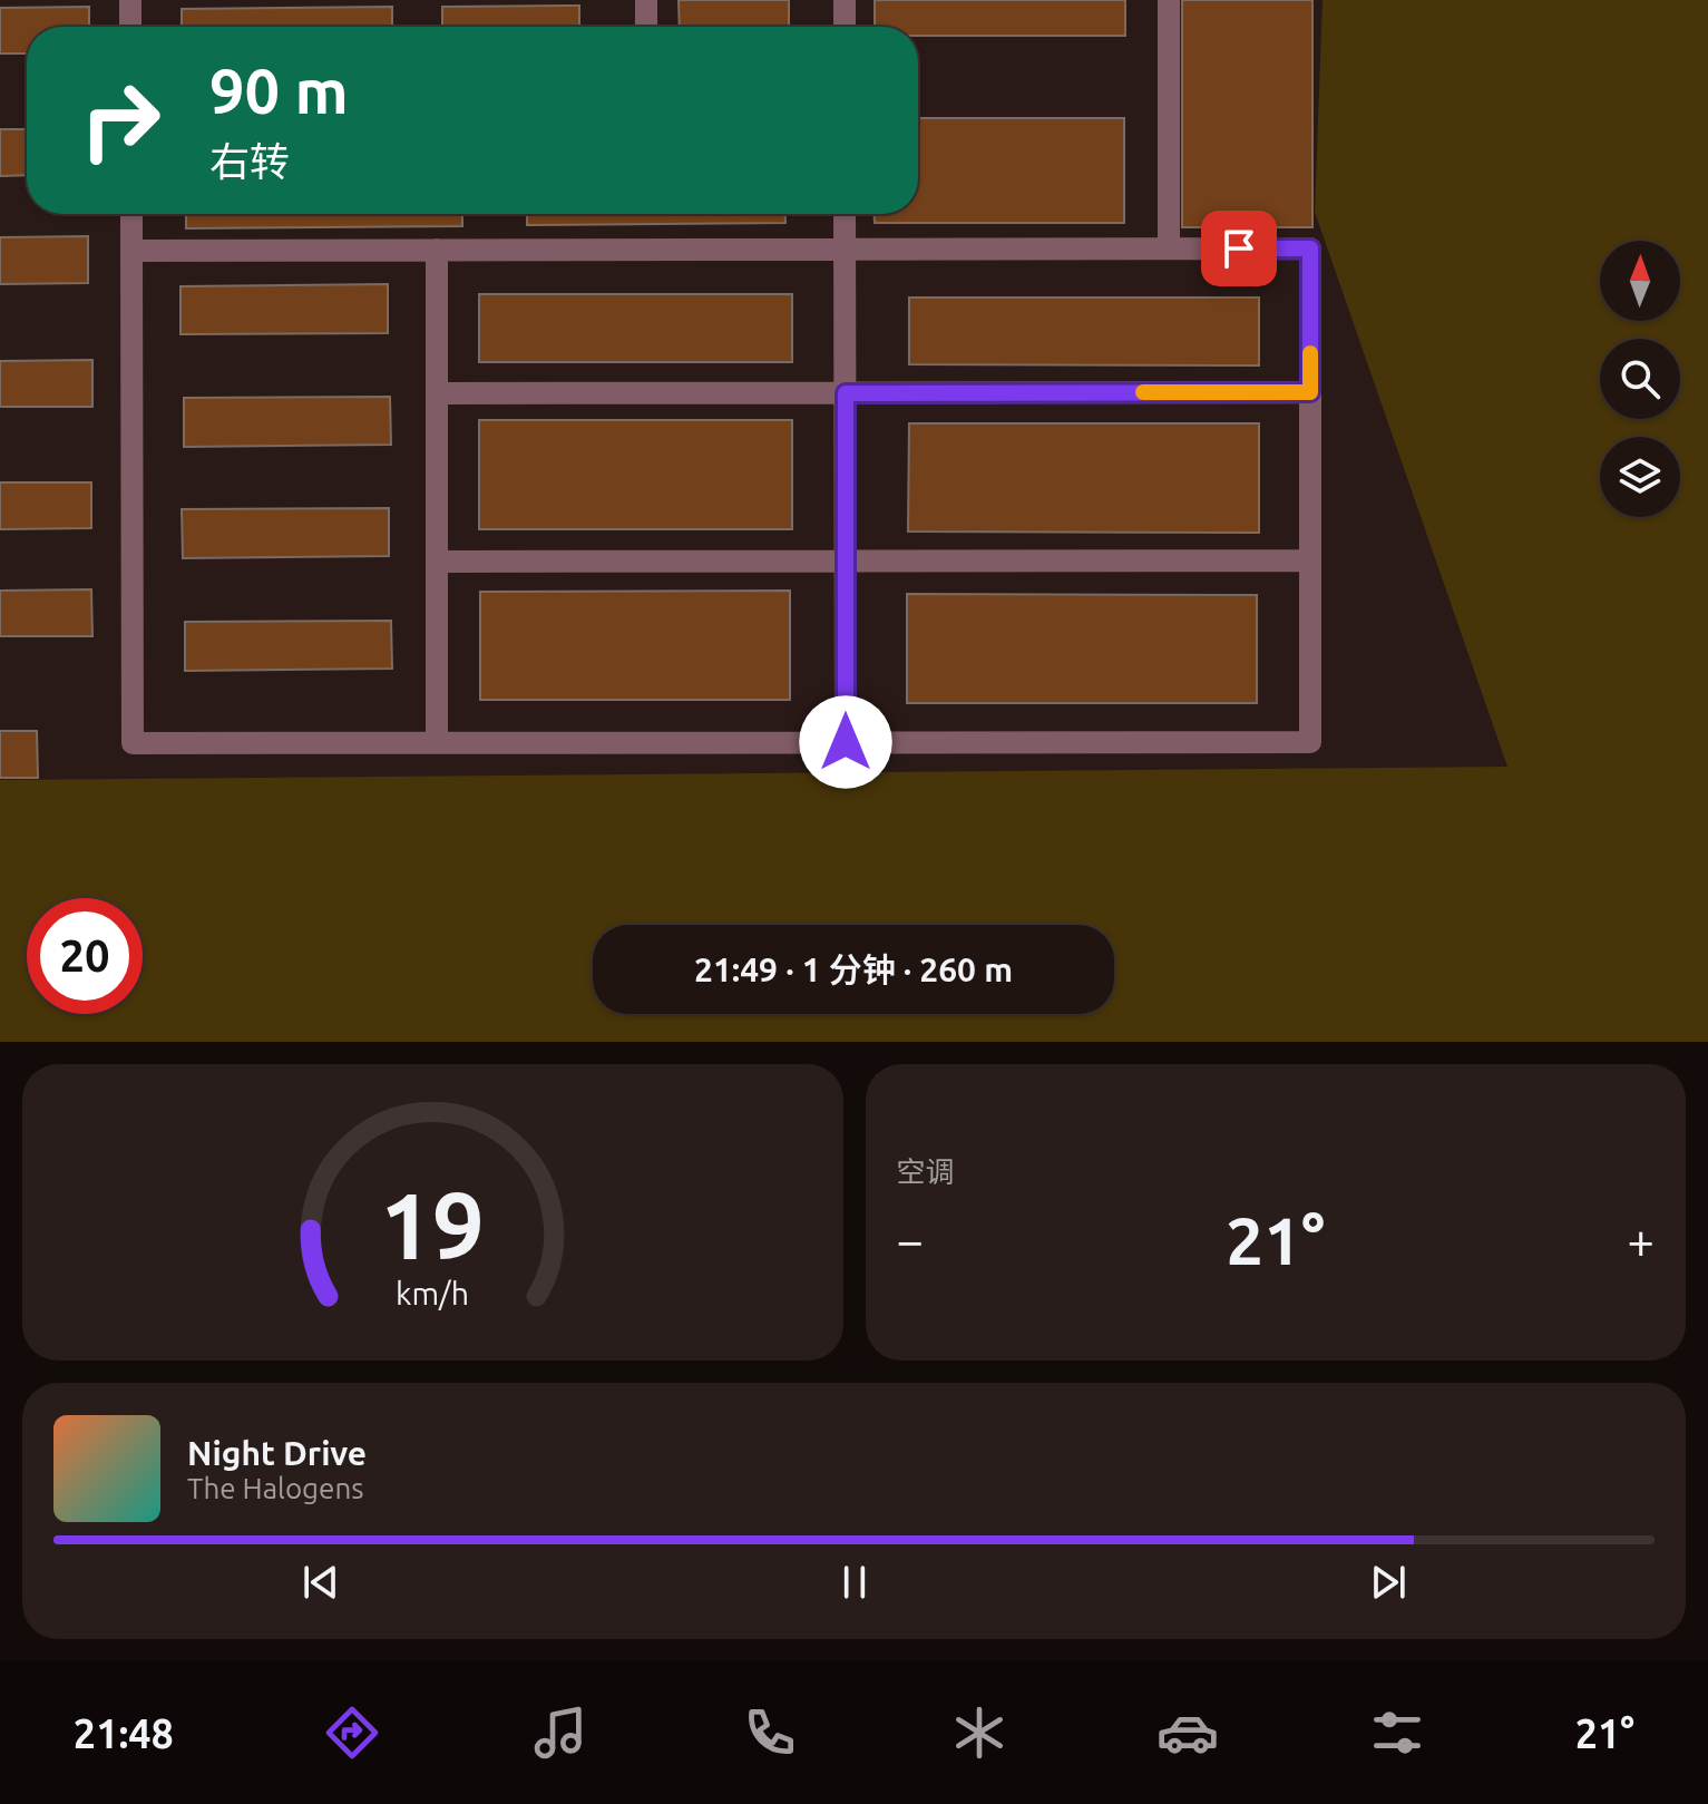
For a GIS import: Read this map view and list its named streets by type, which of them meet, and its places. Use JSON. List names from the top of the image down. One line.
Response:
{"north":"top","page":{"turn":["90 m","右转"],"limit":"20","trip":"21:49 · 1 分钟 · 260 m","tile":"空调","heat":["−","21°","+"],"song":["Night Drive","The Halogens"],"tabs":["21:48","21°"],"gauge":["19","km/h"]}}
